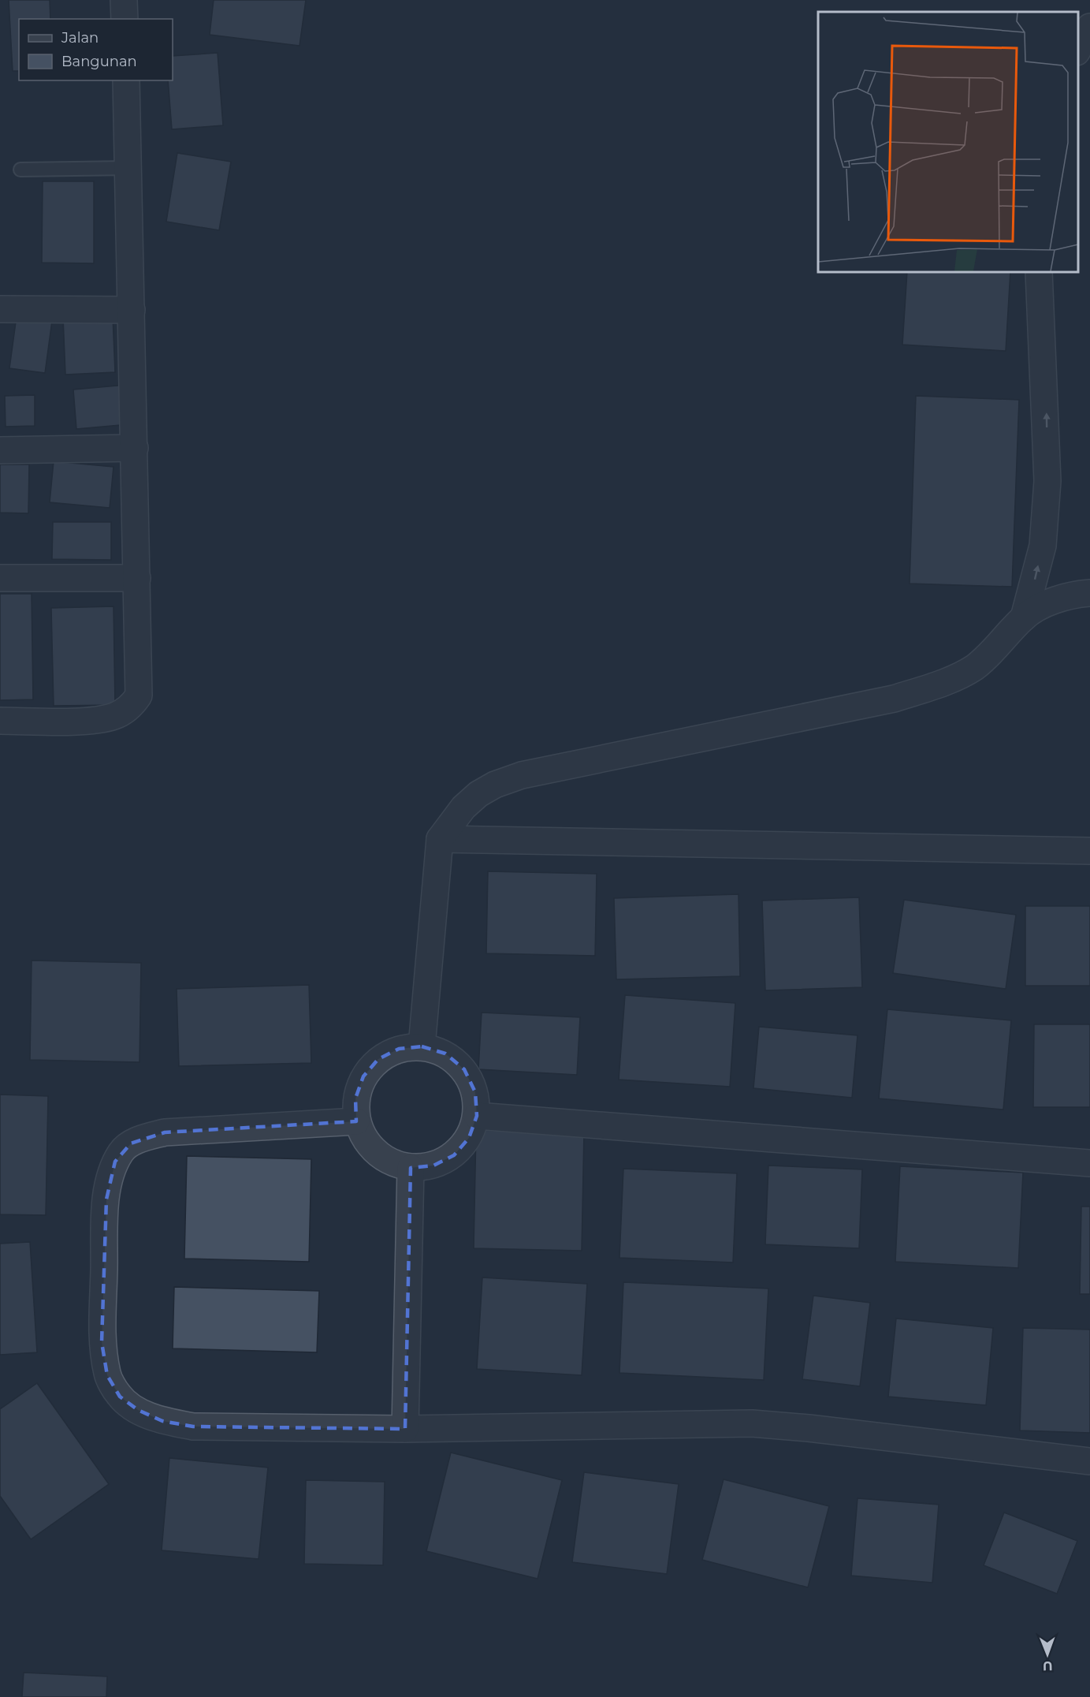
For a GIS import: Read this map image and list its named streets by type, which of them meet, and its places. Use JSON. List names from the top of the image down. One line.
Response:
{"legend":["Jalan","Bangunan"],"north":"bottom"}
